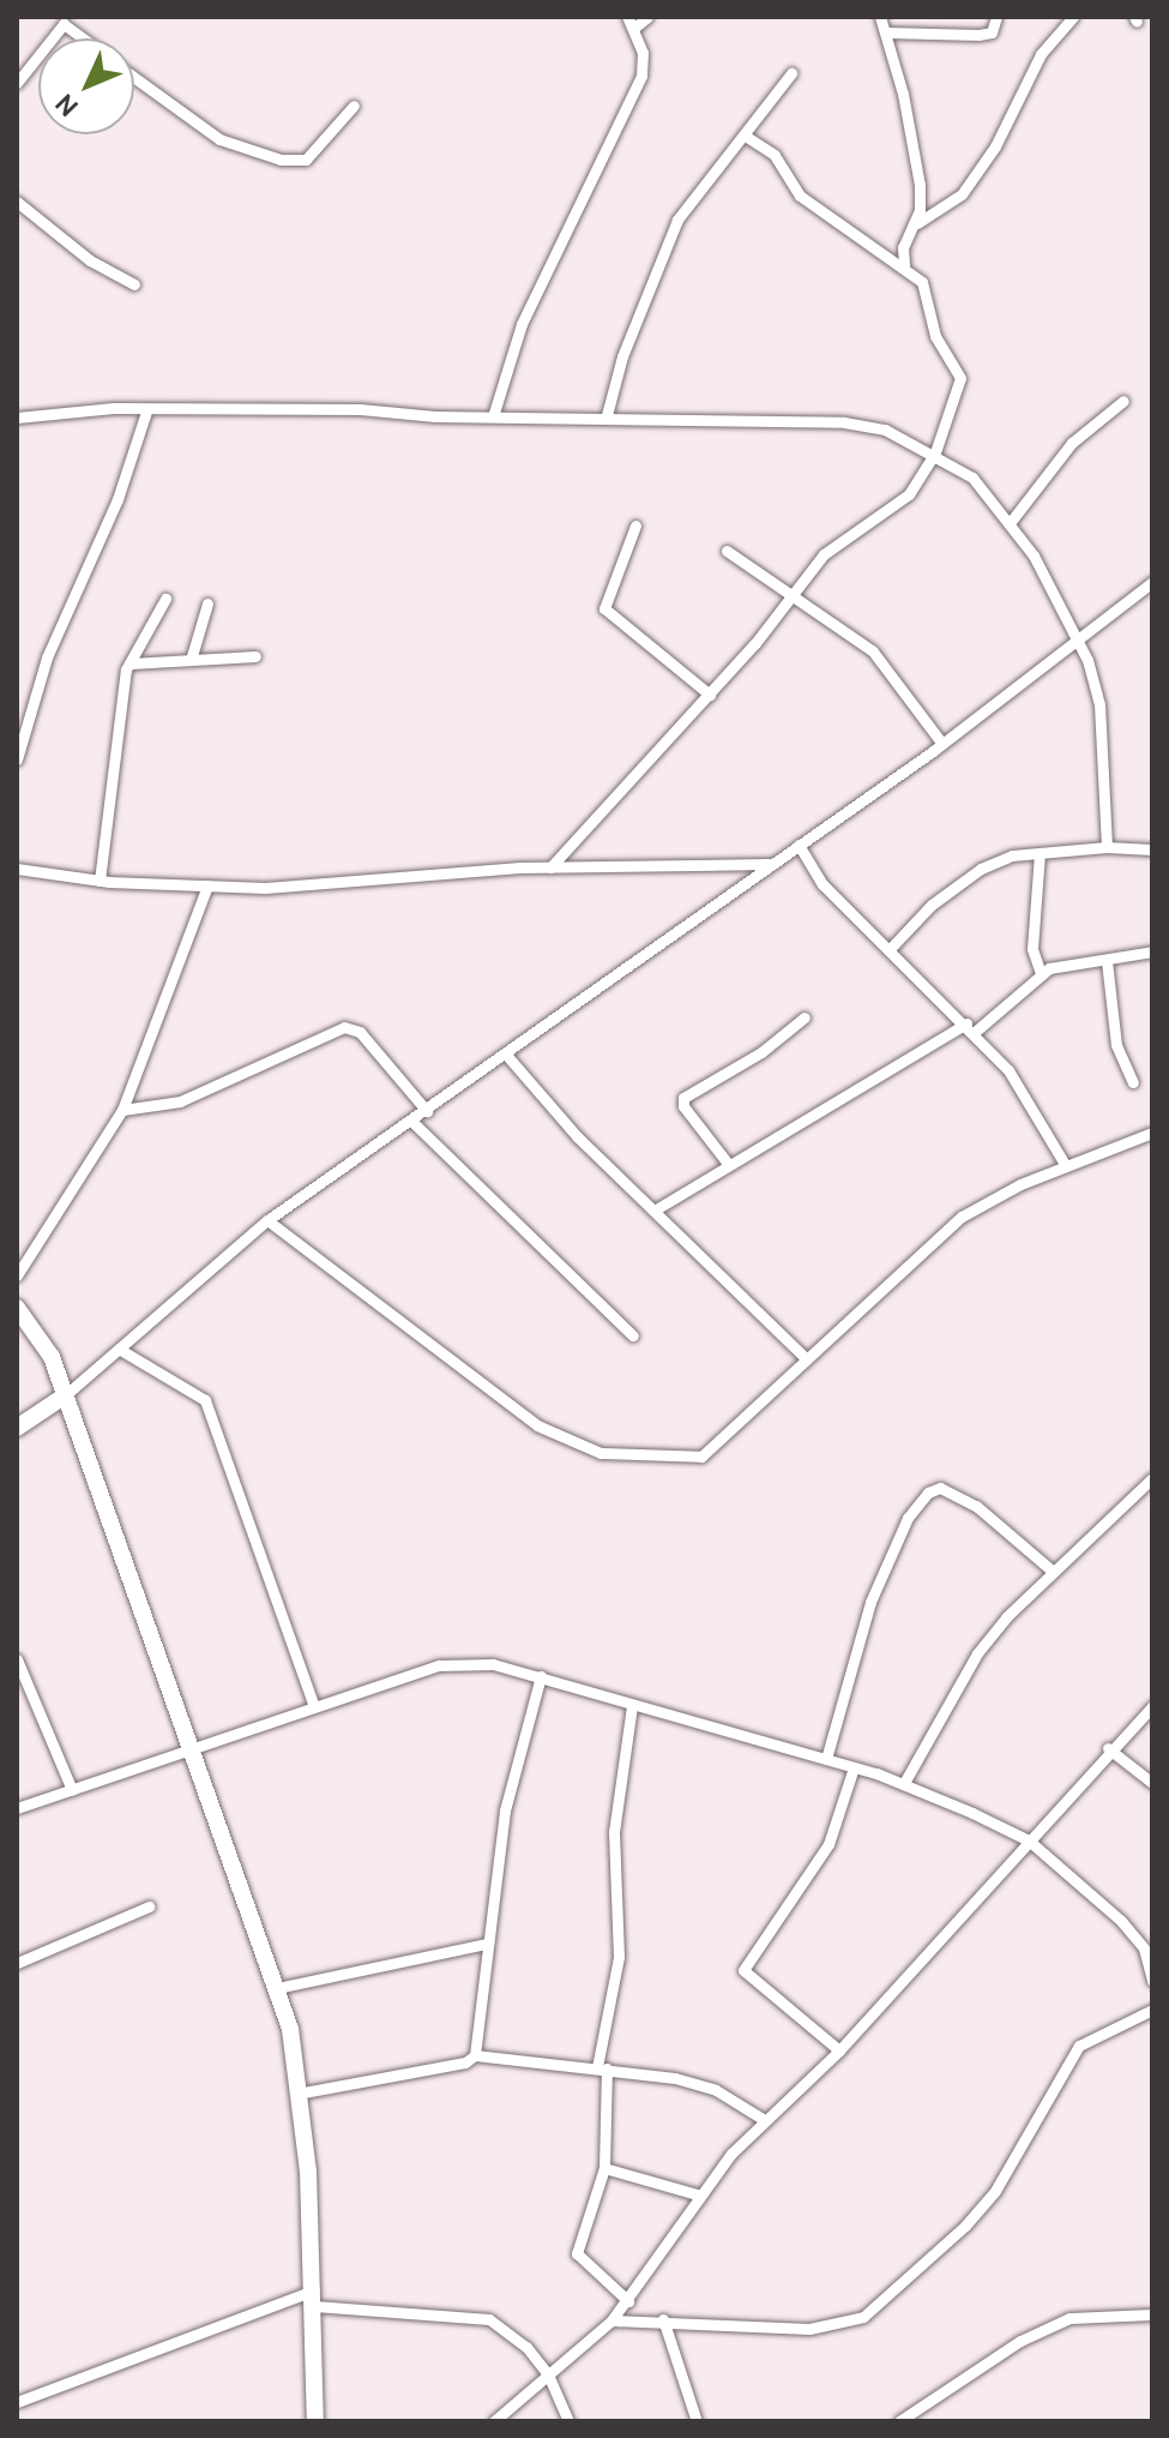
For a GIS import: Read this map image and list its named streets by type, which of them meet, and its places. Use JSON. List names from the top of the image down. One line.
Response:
{"north":"bottom left"}
